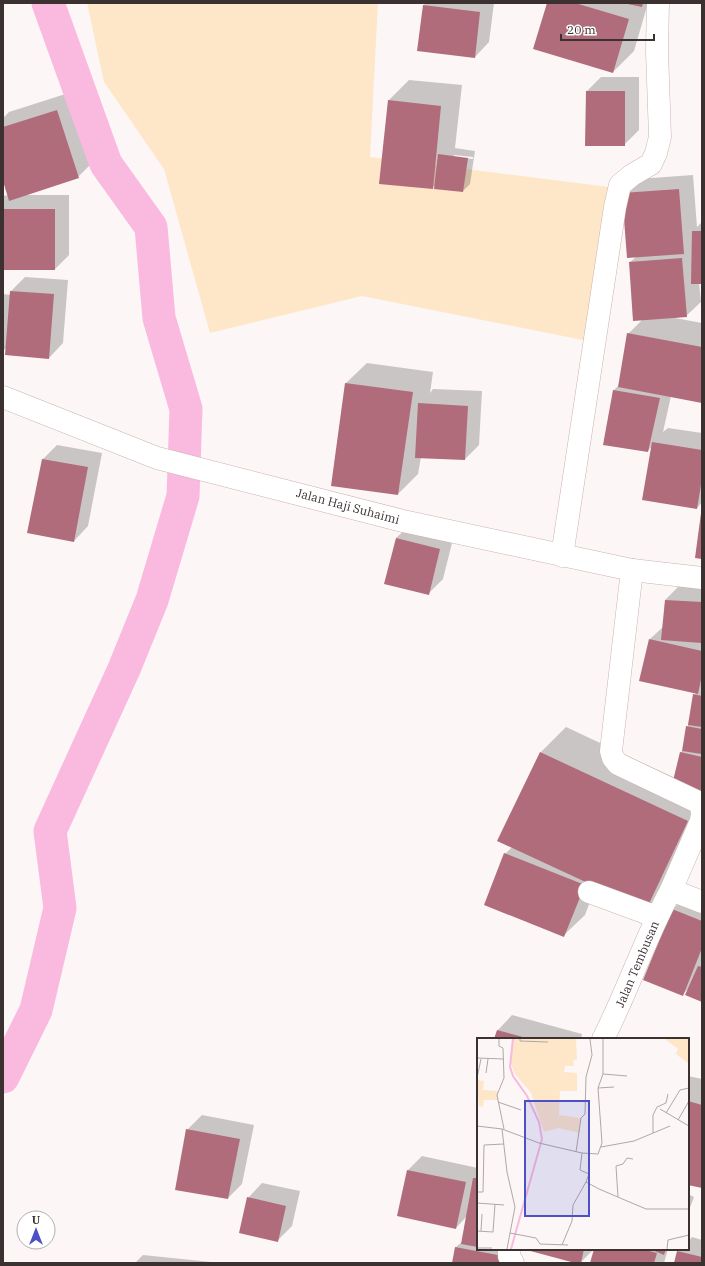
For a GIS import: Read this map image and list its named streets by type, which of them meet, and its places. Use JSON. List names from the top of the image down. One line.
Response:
{"streets":{"street":["Jalan Haji Suhaimi","Jalan Tembusan"]},"scale_bar":"20 m","north":"top"}
